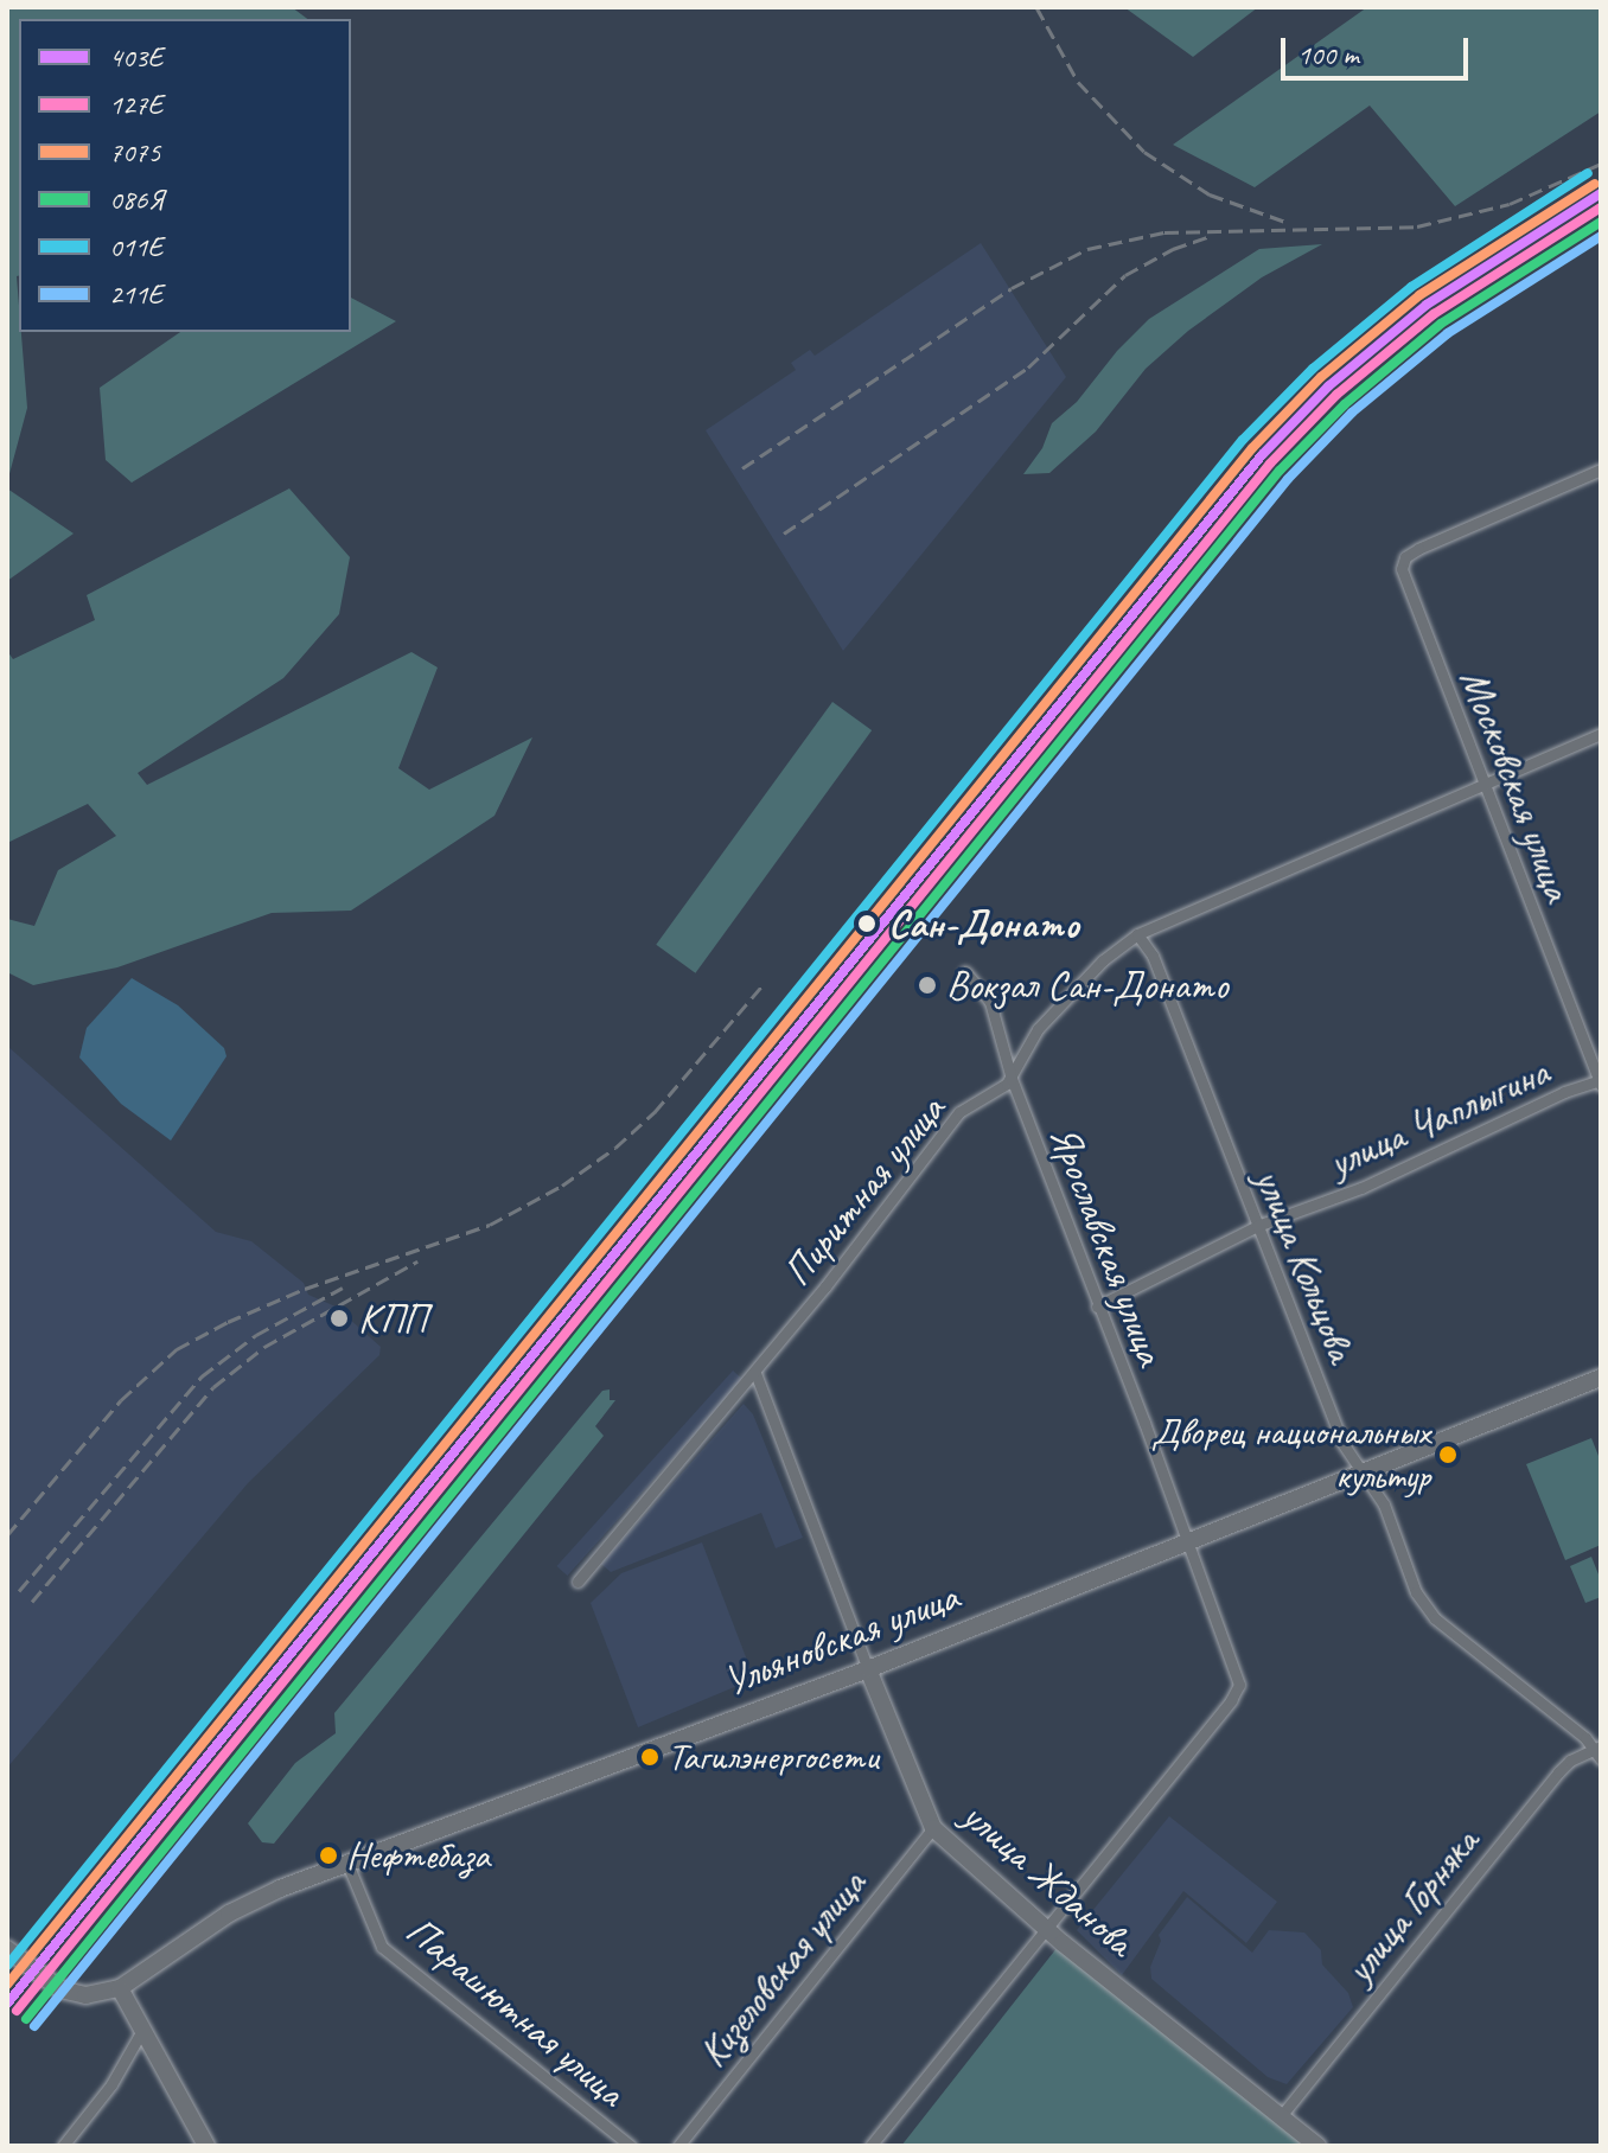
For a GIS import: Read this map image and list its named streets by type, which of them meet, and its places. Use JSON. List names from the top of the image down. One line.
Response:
{"streets":{"main road":["Ульяновская улица","улица Жданова"],"street":["Московская улица","улица Чаплыгина","Пиритная улица","Ярославская улица","улица Кольцова","улица Горняка","Кизеловская улица","Парашютная улица"]},"crossings":[["Московская улица","улица Чаплыгина"],["Московская улица","Пиритная улица"],["улица Чаплыгина","Ярославская улица"],["улица Чаплыгина","улица Кольцова"],["Пиритная улица","Ярославская улица"],["Пиритная улица","улица Кольцова"],["Пиритная улица","улица Жданова"],["Ярославская улица","Ульяновская улица"],["Ярославская улица","улица Жданова"],["улица Кольцова","Ульяновская улица"],["улица Кольцова","улица Горняка"],["Ульяновская улица","улица Жданова"],["Ульяновская улица","Парашютная улица"],["улица Жданова","улица Горняка"],["улица Жданова","Кизеловская улица"]],"places":["Сан-Донато","Вокзал Сан-Донато","КПП","Дворец национальных культур","Тагилэнергосети","Нефтебаза"],"lines":["transit line 011Е","transit line 7075","transit line 403Е","transit line 127Е","transit line 086Я","transit line 211Е"],"legend":["403Е","127Е","7075","086Я","011Е","211Е"],"scale_bar":"100 m"}
